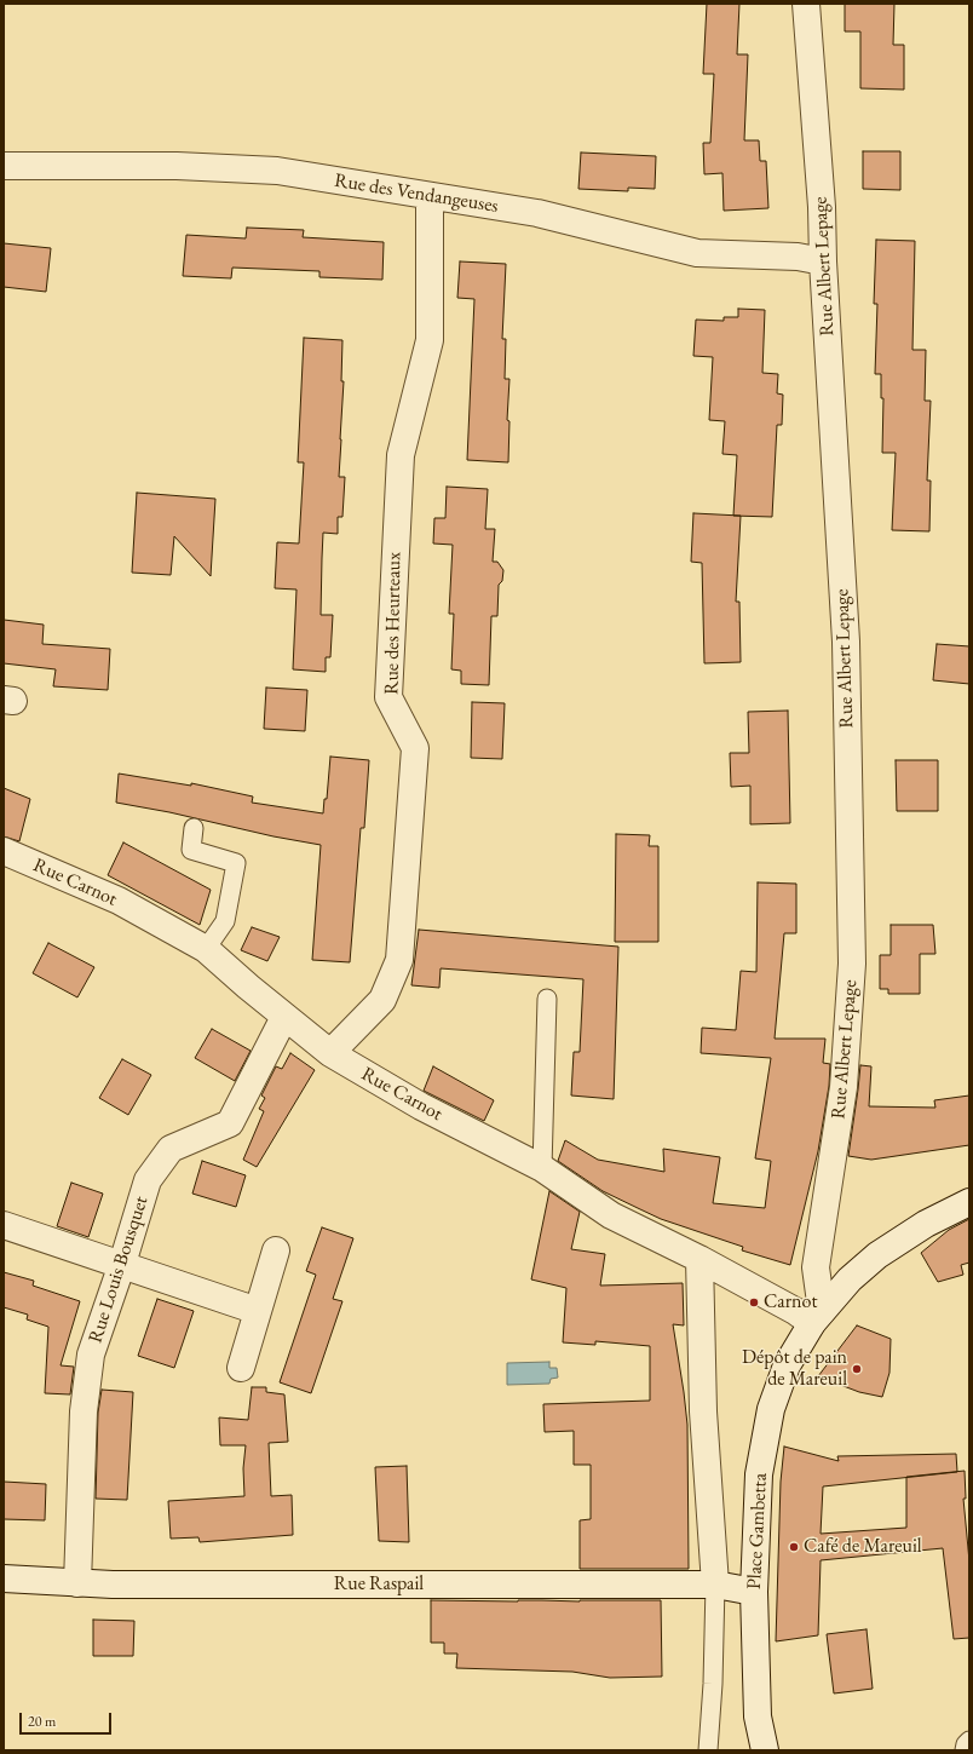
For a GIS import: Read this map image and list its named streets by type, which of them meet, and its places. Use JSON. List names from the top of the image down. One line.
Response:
{"streets":{"street":["Rue des Vendangeuses","Rue Albert Lepage","Rue des Heurteaux","Rue Carnot","Rue Louis Bousquet","Place Gambetta","Rue Raspail"]},"crossings":[["Rue des Vendangeuses","Rue Albert Lepage"],["Rue des Vendangeuses","Rue des Heurteaux"],["Rue Albert Lepage","Rue Carnot"],["Rue Albert Lepage","Place Gambetta"],["Rue des Heurteaux","Rue Carnot"],["Rue Carnot","Rue Louis Bousquet"],["Rue Carnot","Place Gambetta"],["Rue Louis Bousquet","Rue Raspail"],["Place Gambetta","Rue Raspail"]],"places":["Carnot","Dépôt de pain de Mareuil","Café de Mareuil"],"scale_bar":"20 m"}
